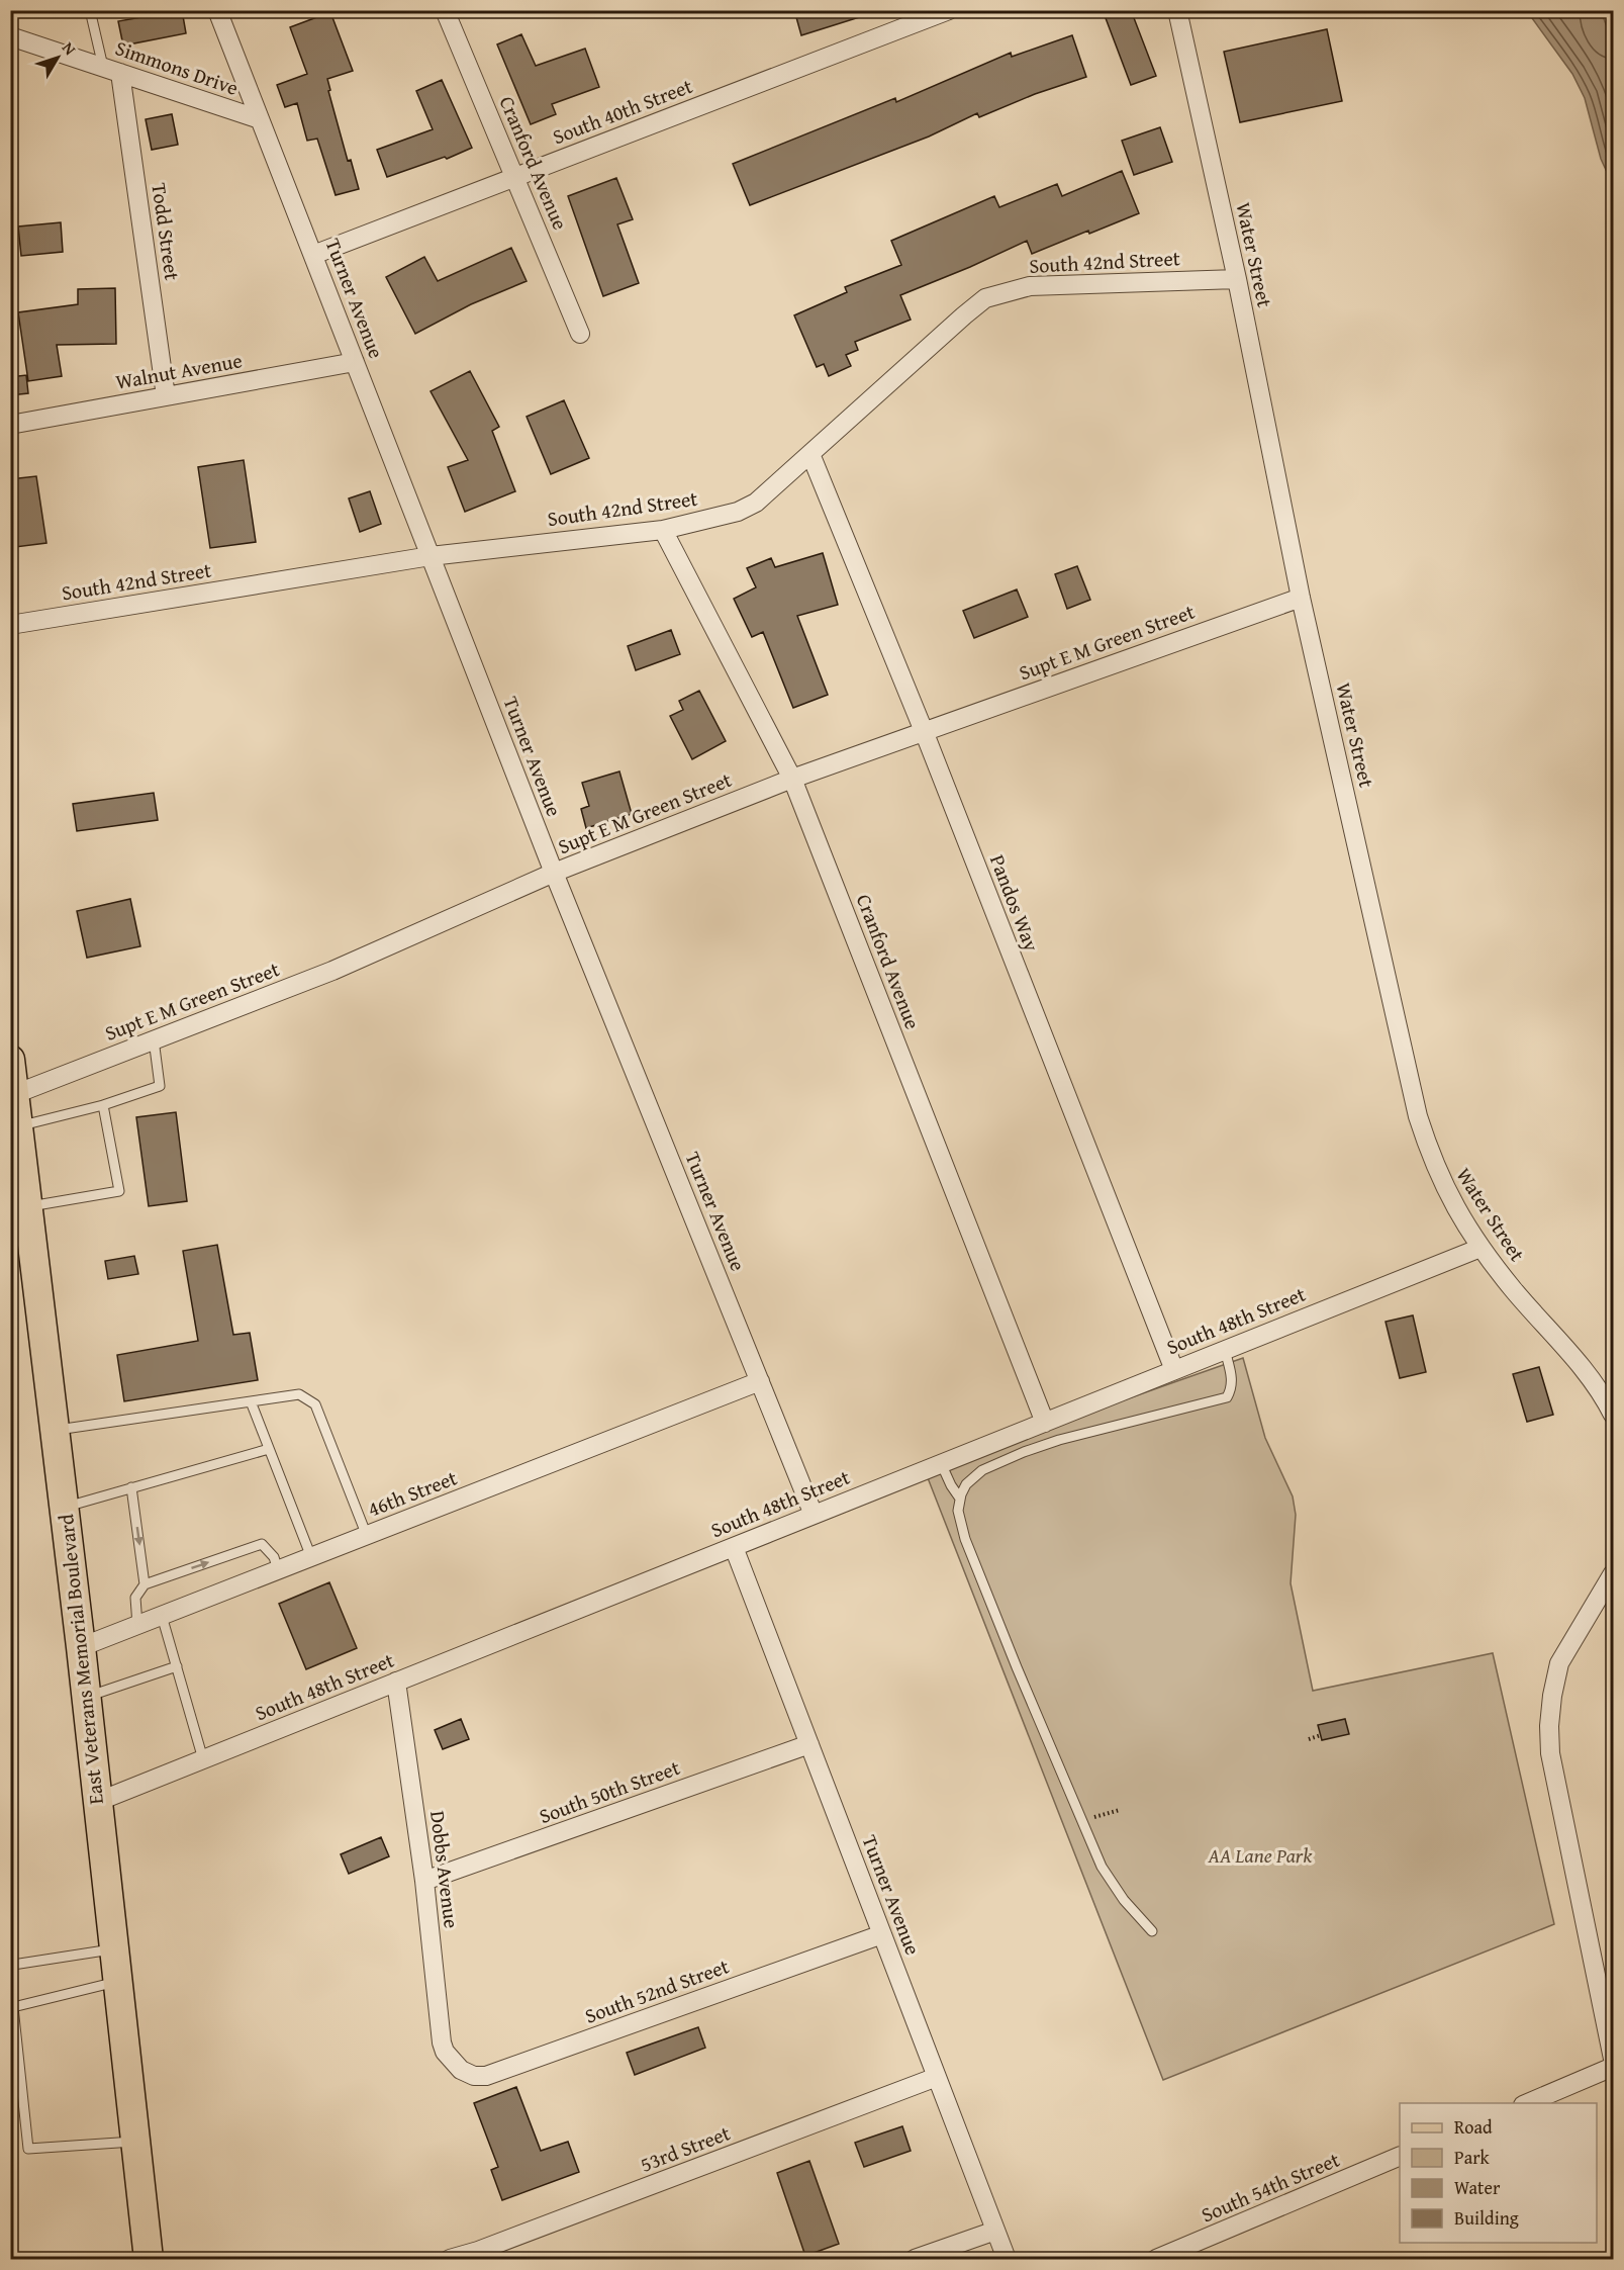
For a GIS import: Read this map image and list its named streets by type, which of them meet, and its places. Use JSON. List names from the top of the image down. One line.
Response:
{"streets":{"main road":["East Veterans Memorial Boulevard"],"street":["Simmons Drive","South 40th Street","Cranford Avenue","Todd Street","Water Street","South 42nd Street","Turner Avenue","Walnut Avenue","Supt E M Green Street","Pandos Way","South 48th Street","46th Street","South 50th Street","Dobbs Avenue","South 52nd Street","53rd Street","South 54th Street"]},"crossings":[["Simmons Drive","Todd Street"],["Simmons Drive","Turner Avenue"],["South 40th Street","Cranford Avenue"],["South 40th Street","Turner Avenue"],["Cranford Avenue","South 42nd Street"],["Cranford Avenue","Supt E M Green Street"],["Cranford Avenue","South 48th Street"],["Todd Street","Walnut Avenue"],["Water Street","South 42nd Street"],["Water Street","Supt E M Green Street"],["Water Street","South 48th Street"],["South 42nd Street","Turner Avenue"],["South 42nd Street","Pandos Way"],["Turner Avenue","Walnut Avenue"],["Turner Avenue","Supt E M Green Street"],["Turner Avenue","South 48th Street"],["Turner Avenue","46th Street"],["Turner Avenue","South 50th Street"],["Turner Avenue","South 52nd Street"],["Turner Avenue","53rd Street"],["Supt E M Green Street","Pandos Way"],["Supt E M Green Street","East Veterans Memorial Boulevard"],["Pandos Way","South 48th Street"],["South 48th Street","East Veterans Memorial Boulevard"],["South 48th Street","Dobbs Avenue"],["46th Street","East Veterans Memorial Boulevard"],["South 50th Street","Dobbs Avenue"],["Dobbs Avenue","South 52nd Street"]],"parks":["AA Lane Park"],"legend":["Road","Park","Water","Building"],"north":"top right"}
